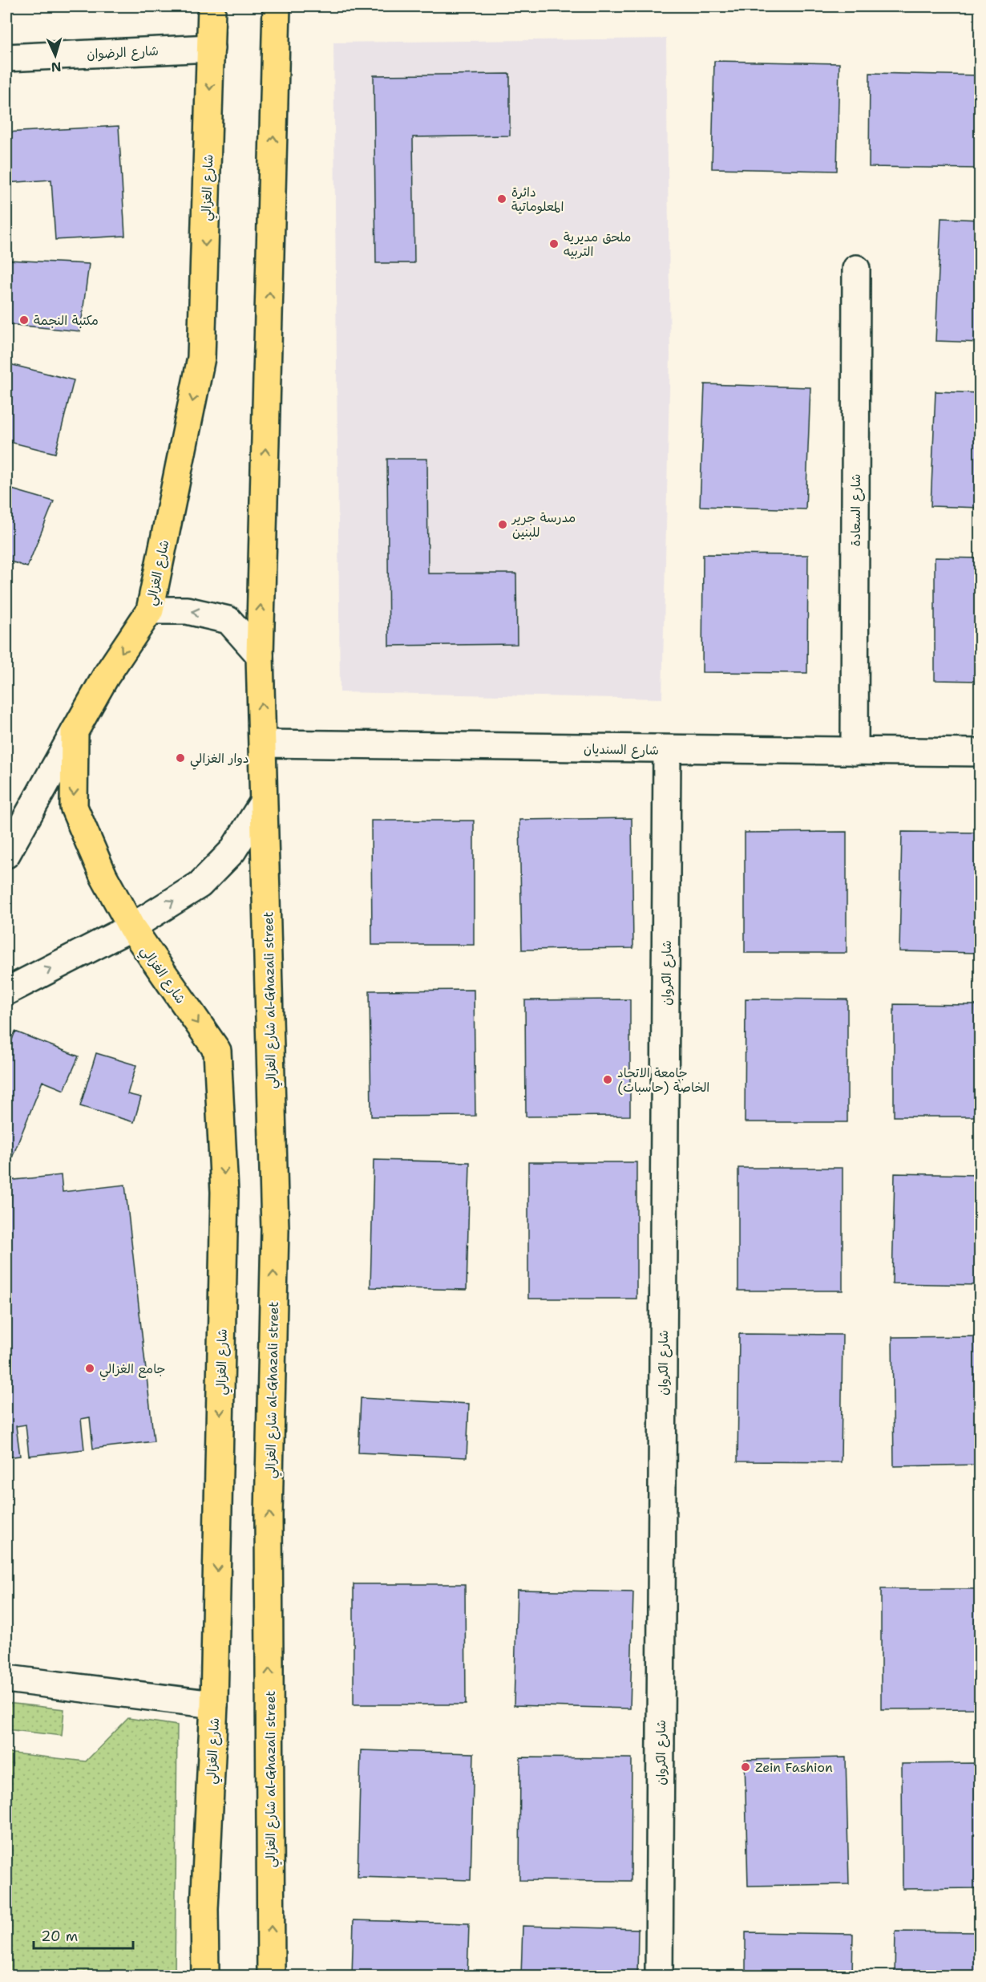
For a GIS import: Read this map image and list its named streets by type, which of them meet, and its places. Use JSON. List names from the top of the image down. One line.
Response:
{"streets":{"main road":["شارع الغزالي","شارع الغزالي al-Ghazali street"],"street":["شارع الرضوان","شارع السعادة","شارع السنديان","شارع الكروان"]},"crossings":[["شارع الرضوان","شارع الغزالي"],["شارع السعادة","شارع السنديان"],["شارع السنديان","شارع الكروان"]],"one_way":["شارع الغزالي al-Ghazali street"],"places":["دائرة المعلوماتية","ملحق مديرية التربيه","مكتبة النجمة","مدرسة جرير للبنين","دوار الغزالي","جامعة الاتحاد الخاصة (حاسبات)","جامع الغزالي","Zein Fashion"],"scale_bar":"20 m","north":"bottom"}
